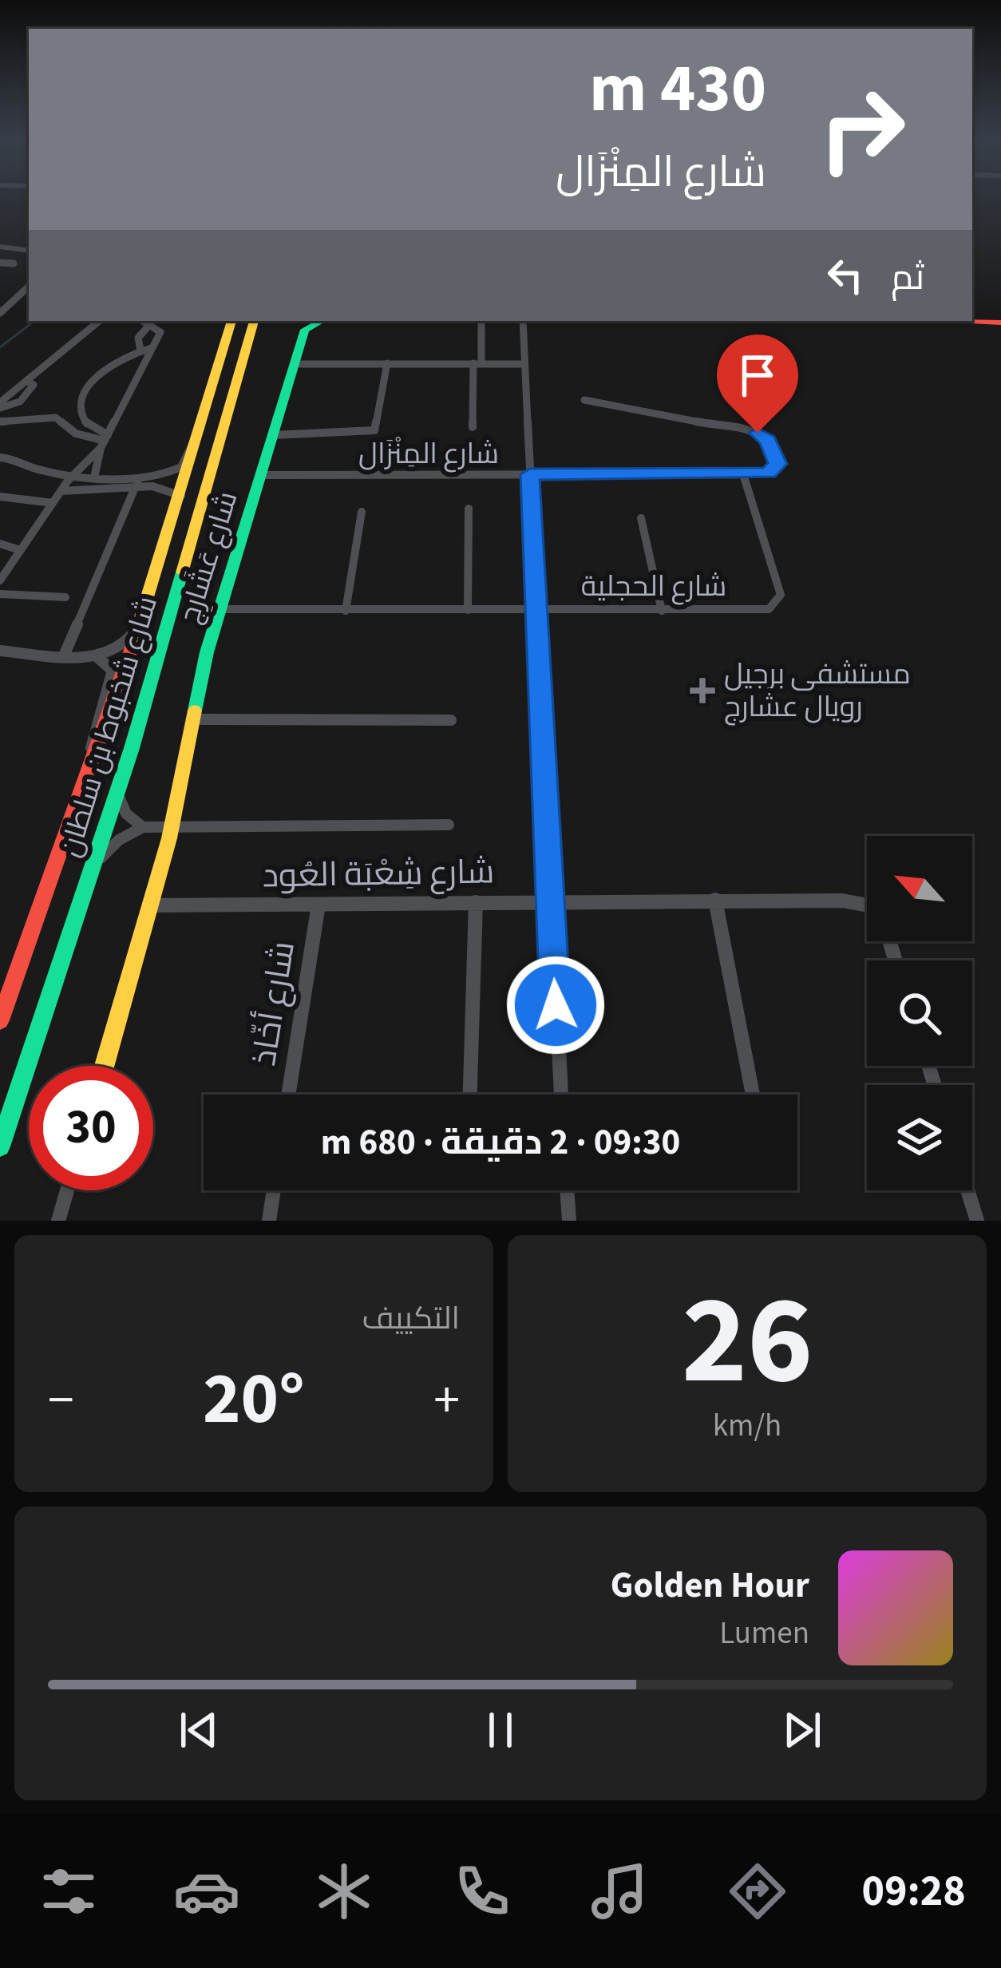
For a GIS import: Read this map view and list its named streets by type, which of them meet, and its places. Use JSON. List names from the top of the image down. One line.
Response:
{"streets":{"main road":["شارع عَشَارِج","شارع شخبوط بن سلطان"],"street":["شارع المِنْزَال","شارع الحجلية","شارع شِعْبَة العُود","شارع أخّاذ"]},"crossings":[["شارع المِنْزَال","شارع عَشَارِج"],["شارع المِنْزَال","شارع الحجلية"],["شارع عَشَارِج","شارع الحجلية"],["شارع عَشَارِج","شارع شِعْبَة العُود"],["شارع شِعْبَة العُود","شارع أخّاذ"]],"places":{"health":["مستشفى برجيل رويال عشارج"]},"north":"top left","page":{"turn":["430 m","شارع المِنْزَال"],"then":"ثم","limit":"30","trip":"09:30 · 2 دقيقة · 680 m","tile":[["26","km/h"],"التكييف"],"heat":["−","20°","+"],"song":["Golden Hour","Lumen"],"tabs":"09:28"}}
